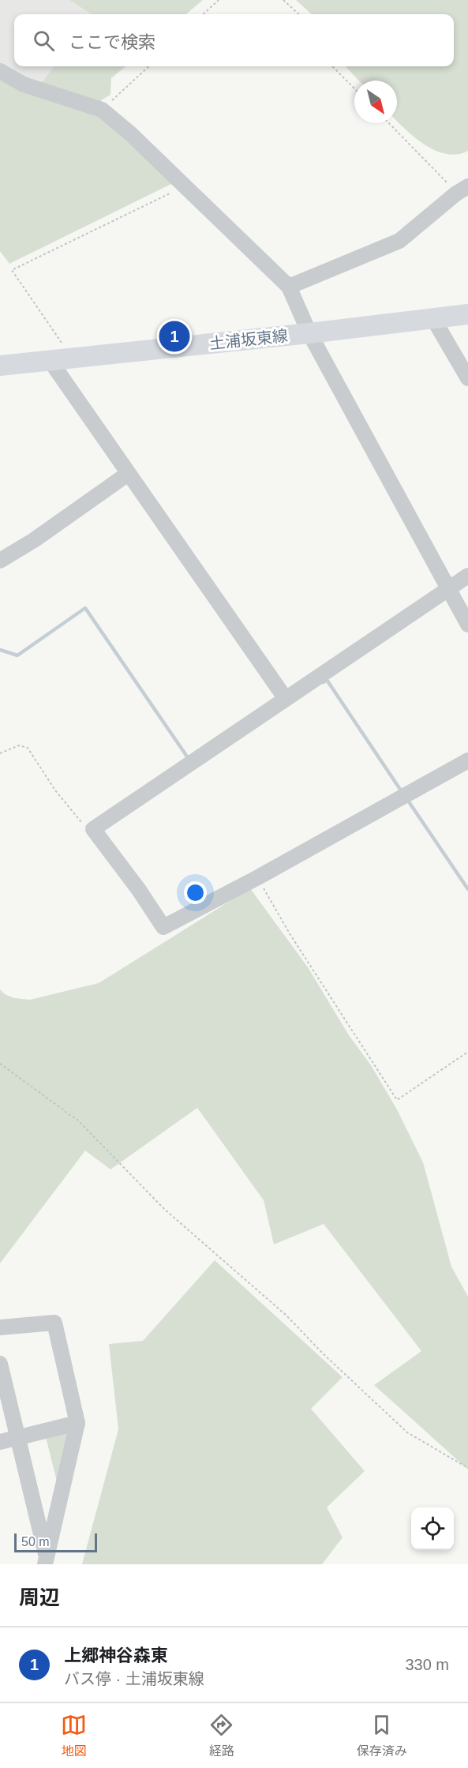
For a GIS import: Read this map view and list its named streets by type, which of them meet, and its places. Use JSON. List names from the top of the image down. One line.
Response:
{"streets":{"main road":["土浦坂東線"]},"scale_bar":"50 m","north":"bottom right","page":{"search":"ここで検索","pins":"1","scale":"50 m","heading":"周辺","list":[{"mark":"1","name":"上郷神谷森東","note":"バス停 · 土浦坂東線","value":"330 m"}],"nav":["地図","経路","保存済み"]}}
